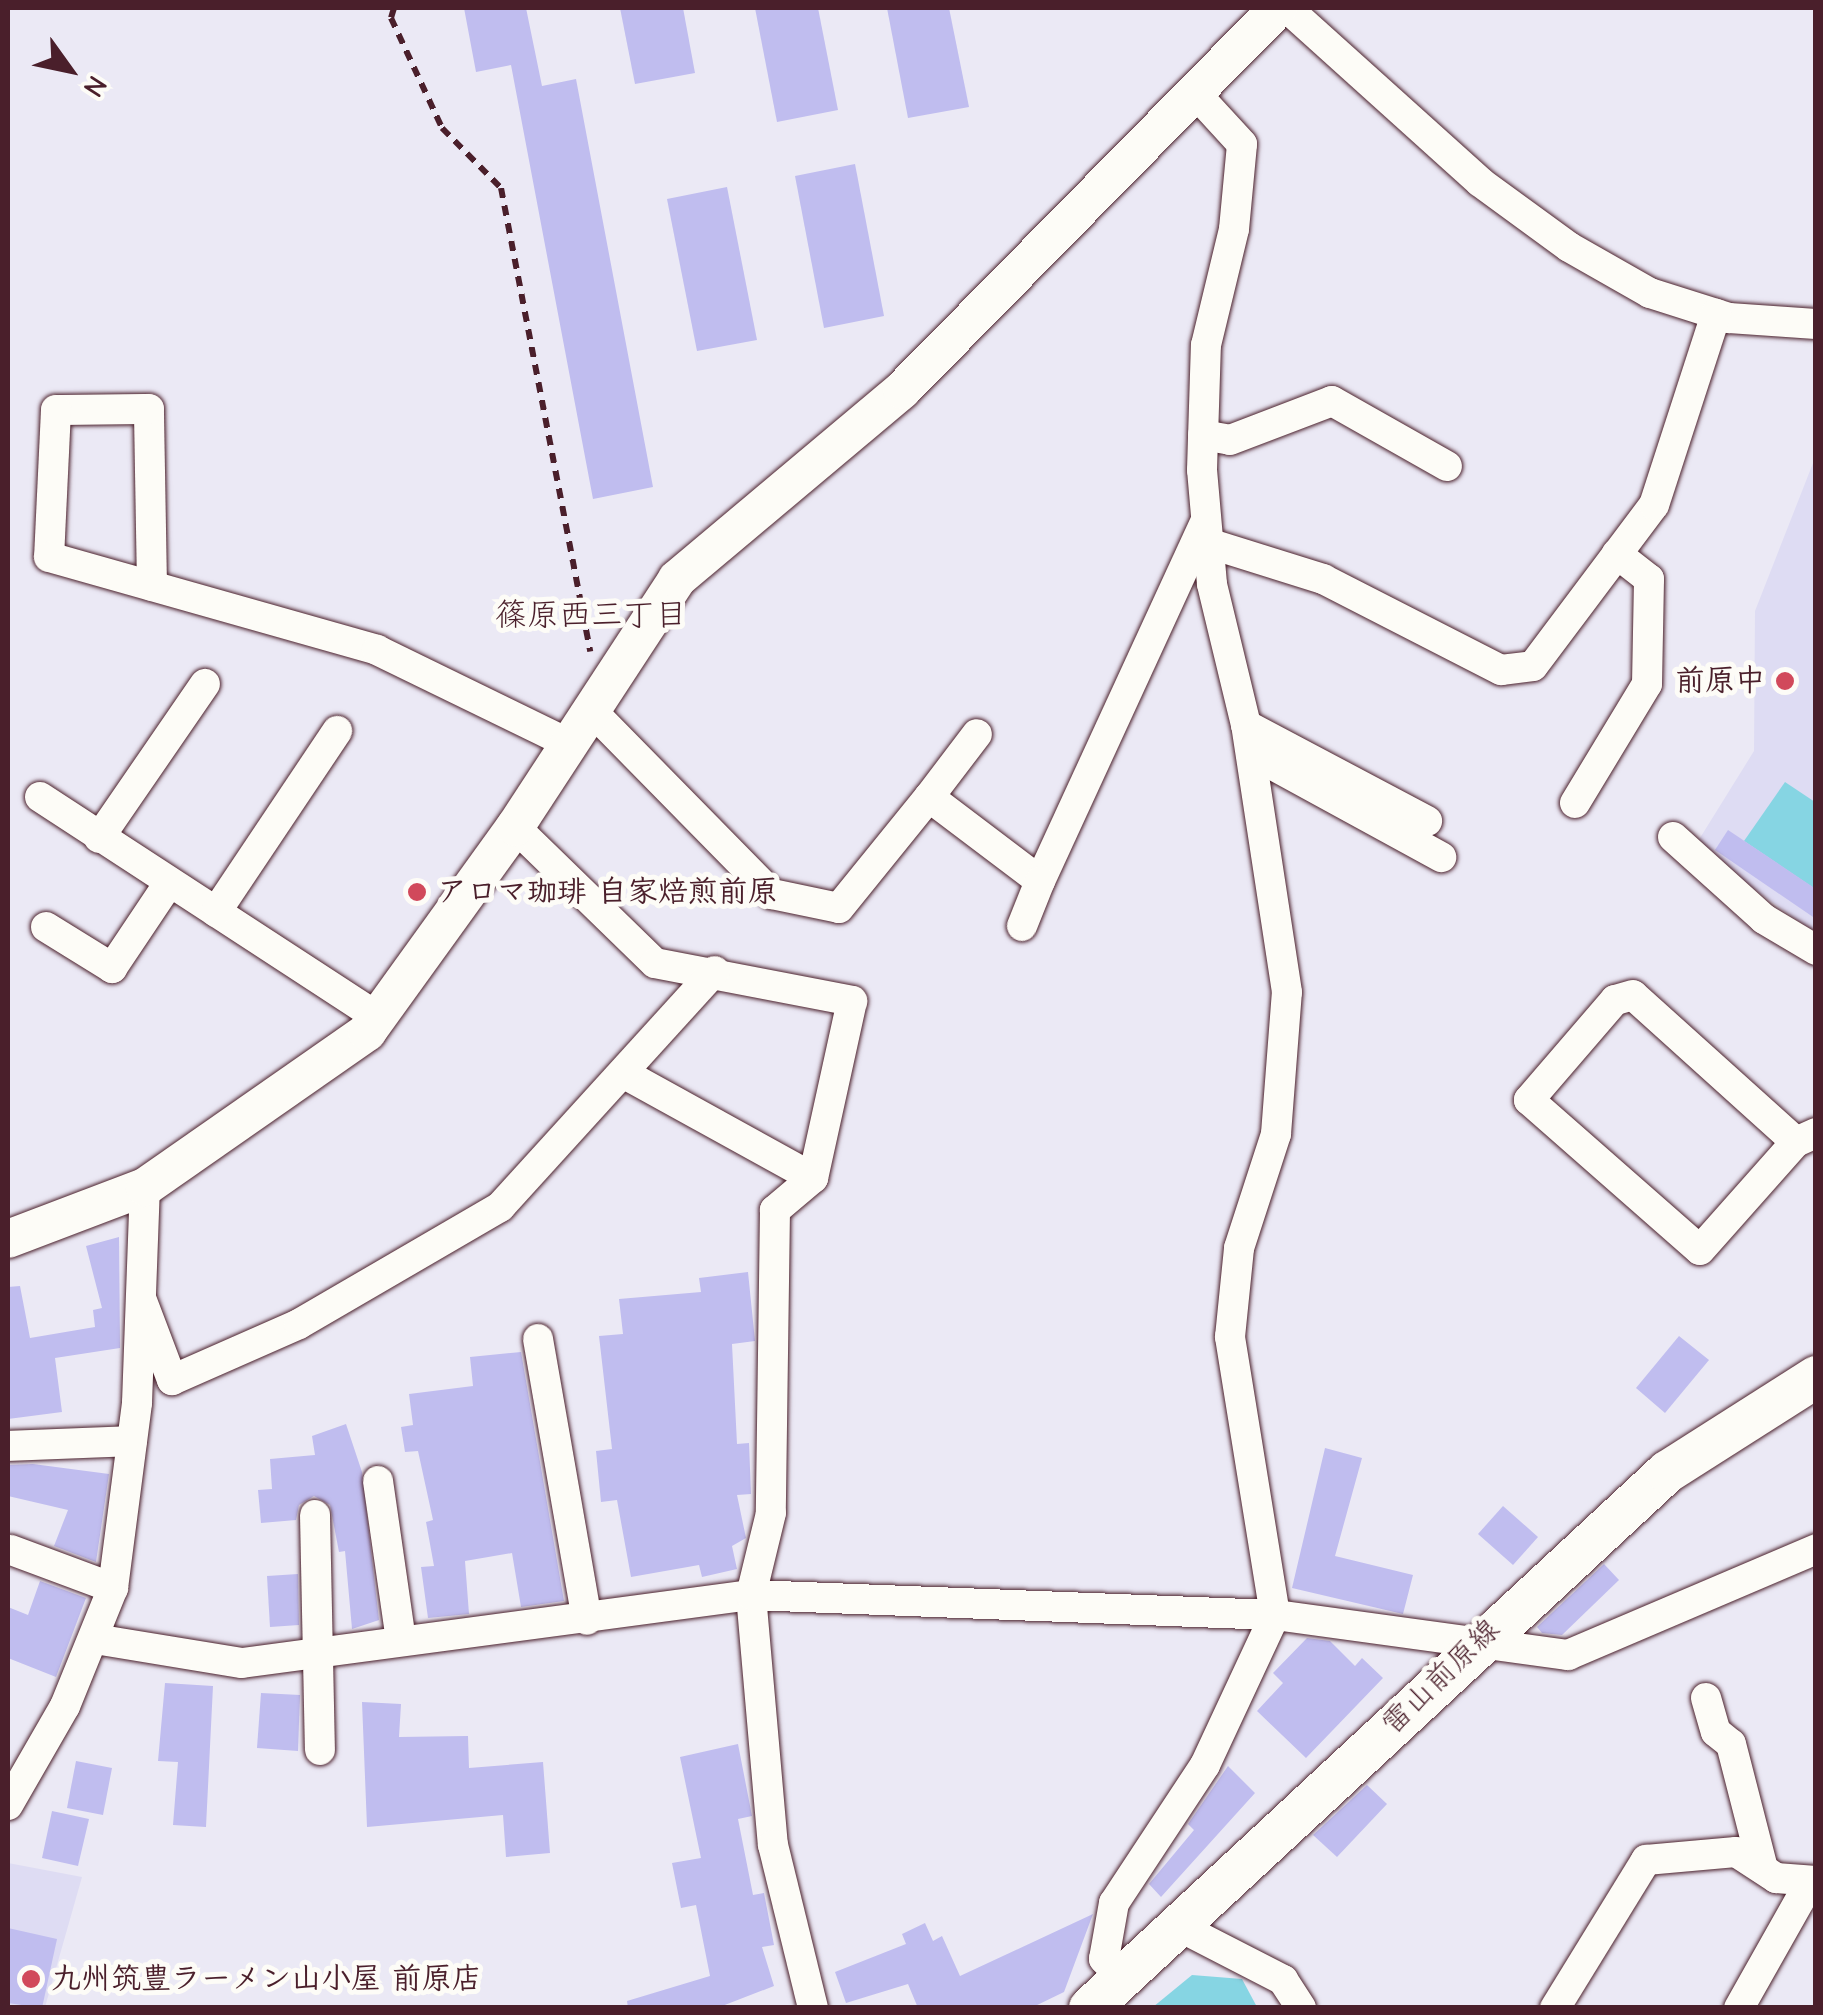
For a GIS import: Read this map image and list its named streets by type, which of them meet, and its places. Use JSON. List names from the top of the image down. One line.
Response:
{"streets":{"main road":["雷山前原線"]},"districts":["篠原西三丁目"],"places":["前原中","アロマ珈琲 自家焙煎前原","九州筑豊ラーメン山小屋 前原店"],"north":"bottom right"}
